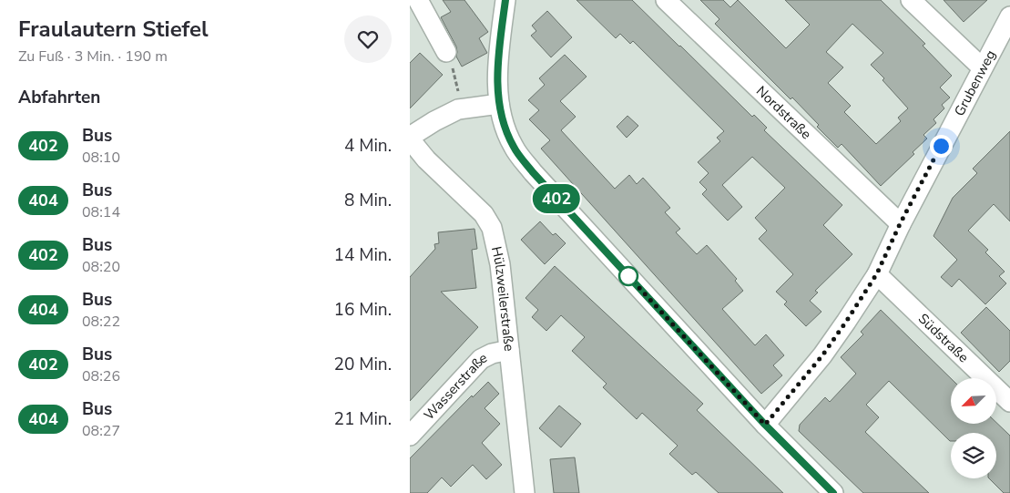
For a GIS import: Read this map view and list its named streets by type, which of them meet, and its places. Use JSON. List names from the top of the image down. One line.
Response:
{"streets":{"street":["Grubenweg","Nordstraße","Hülzweilerstraße","Südstraße","Wasserstraße"]},"crossings":[["Grubenweg","Nordstraße"],["Grubenweg","Südstraße"],["Hülzweilerstraße","Wasserstraße"]],"lines":["bus line 402"],"north":"bottom left","page":{"heading":[["Fraulautern Stiefel","Zu Fuß · 3 Min. · 190 m"],"Abfahrten"],"on_map":"402","list":[{"mark":"402","name":"Bus","note":"08:10","value":"4 Min."},{"mark":"404","name":"Bus","note":"08:14","value":"8 Min."},{"mark":"402","name":"Bus","note":"08:20","value":"14 Min."},{"mark":"404","name":"Bus","note":"08:22","value":"16 Min."},{"mark":"402","name":"Bus","note":"08:26","value":"20 Min."},{"mark":"404","name":"Bus","note":"08:27","value":"21 Min."}]}}
